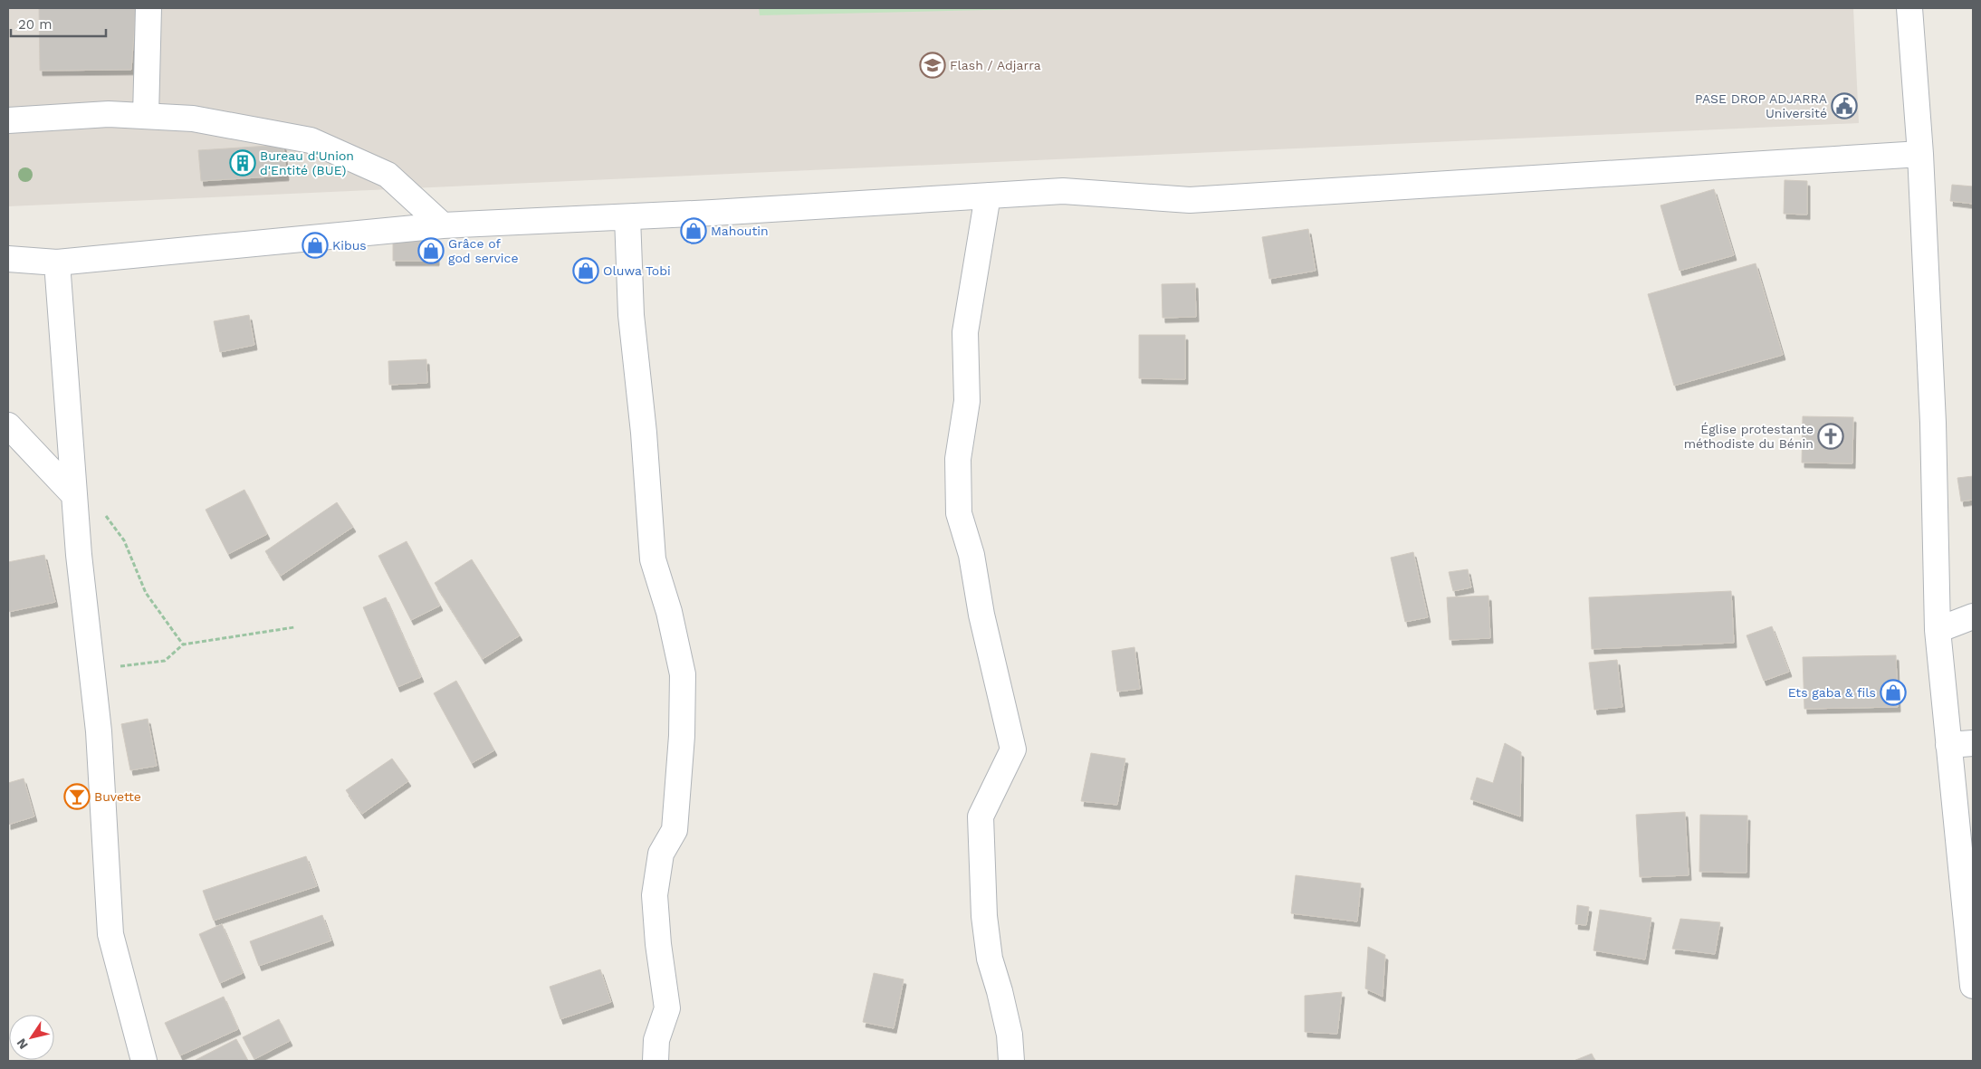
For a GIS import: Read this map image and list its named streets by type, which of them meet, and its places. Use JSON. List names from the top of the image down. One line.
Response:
{"places":{"school or university":["Flash / Adjarra"],"public building":["PASE DROP ADJARRA Université"],"building":["Bureau d'Union d'Entité (BUE)"],"shop":["Mahoutin","Kibus","Grâce of god service","Oluwa Tobi","Ets gaba & fils"],"church":["Église protestante méthodiste du Bénin"],"bar":["Buvette"]},"scale_bar":"20 m","north":"bottom left"}
